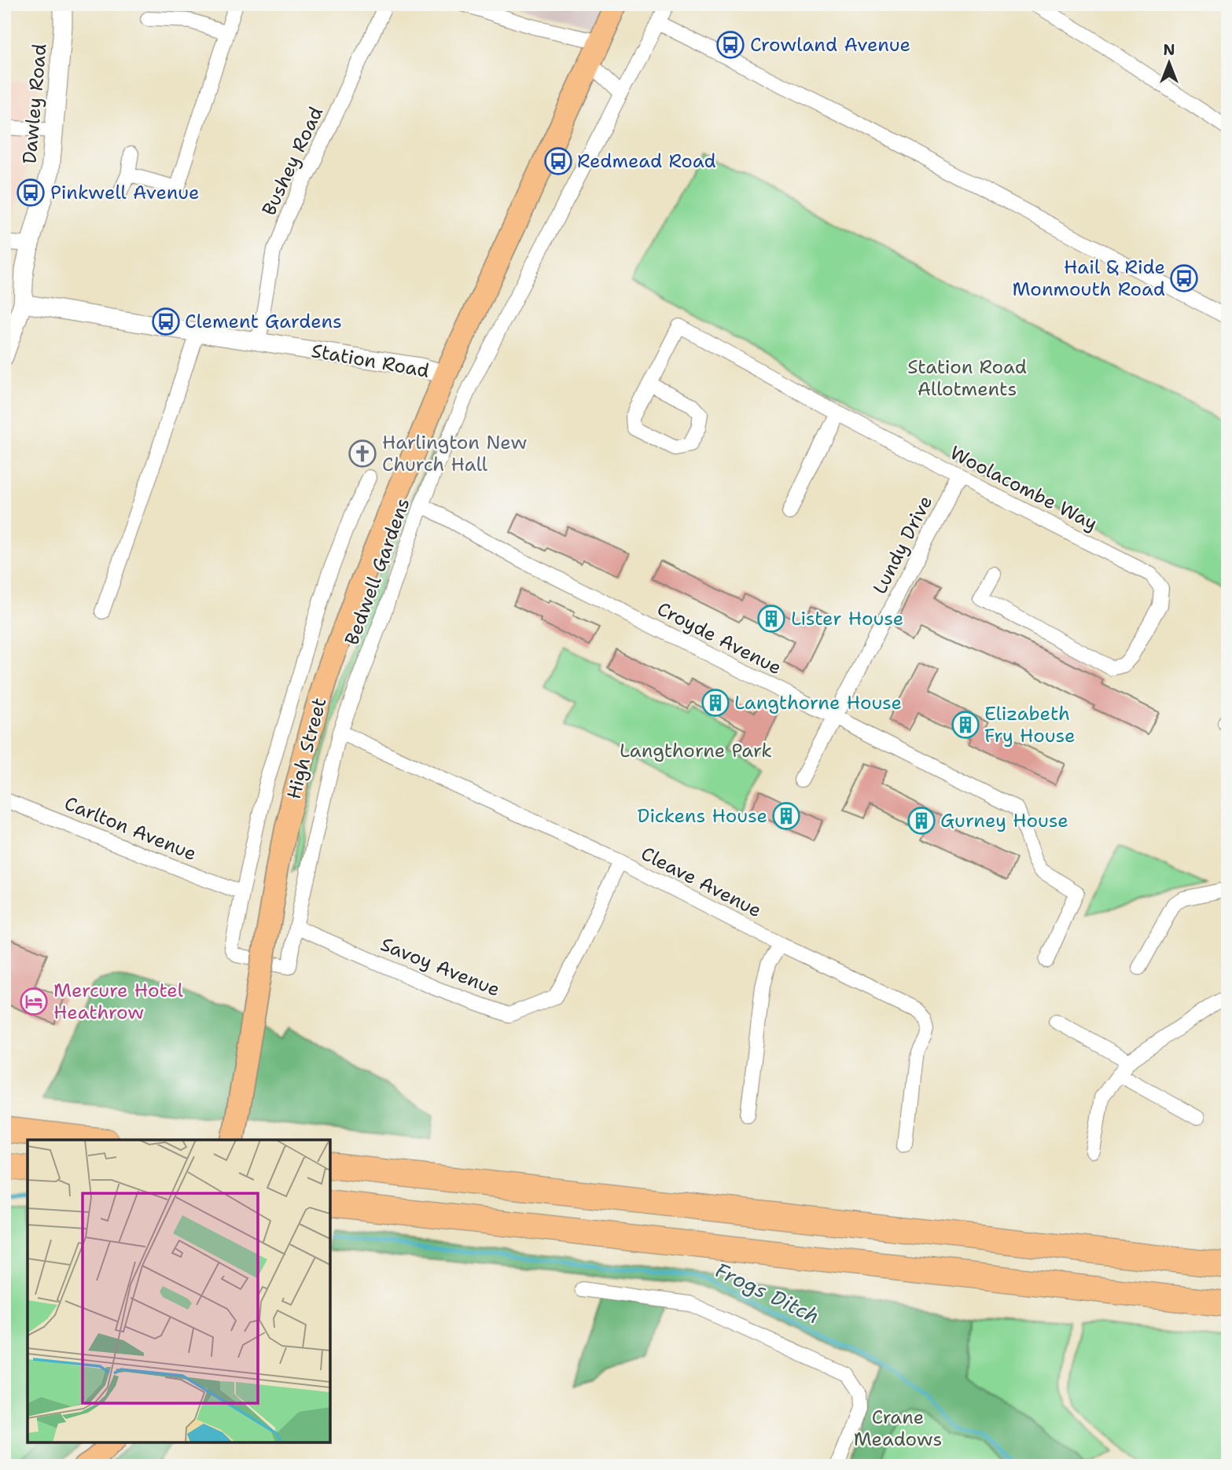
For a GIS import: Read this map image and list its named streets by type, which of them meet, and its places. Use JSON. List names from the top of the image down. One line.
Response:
{"streets":{"main road":["Station Road","High Street"],"street":["Dawley Road","Bushey Road","Woolacombe Way","Lundy Drive","Bedwell Gardens","Croyde Avenue","Carlton Avenue","Cleave Avenue","Savoy Avenue"]},"crossings":[["Dawley Road","Station Road"],["Bushey Road","Station Road"],["Station Road","High Street"],["Woolacombe Way","Lundy Drive"],["Lundy Drive","Croyde Avenue"],["Bedwell Gardens","Croyde Avenue"],["Bedwell Gardens","Carlton Avenue"],["Bedwell Gardens","Cleave Avenue"],["Bedwell Gardens","Savoy Avenue"],["Cleave Avenue","Savoy Avenue"]],"water":["Frogs Ditch"],"parks":["Station Road Allotments","Langthorne Park","Crane Meadows"],"places":{"bus stop":["Crowland Avenue","Redmead Road","Pinkwell Avenue","Hail & Ride Monmouth Road","Clement Gardens"],"church":["Harlington New Church Hall"],"building":["Lister House","Langthorne House","Elizabeth Fry House","Dickens House","Gurney House"],"hotel":["Mercure Hotel Heathrow"]},"north":"top"}
